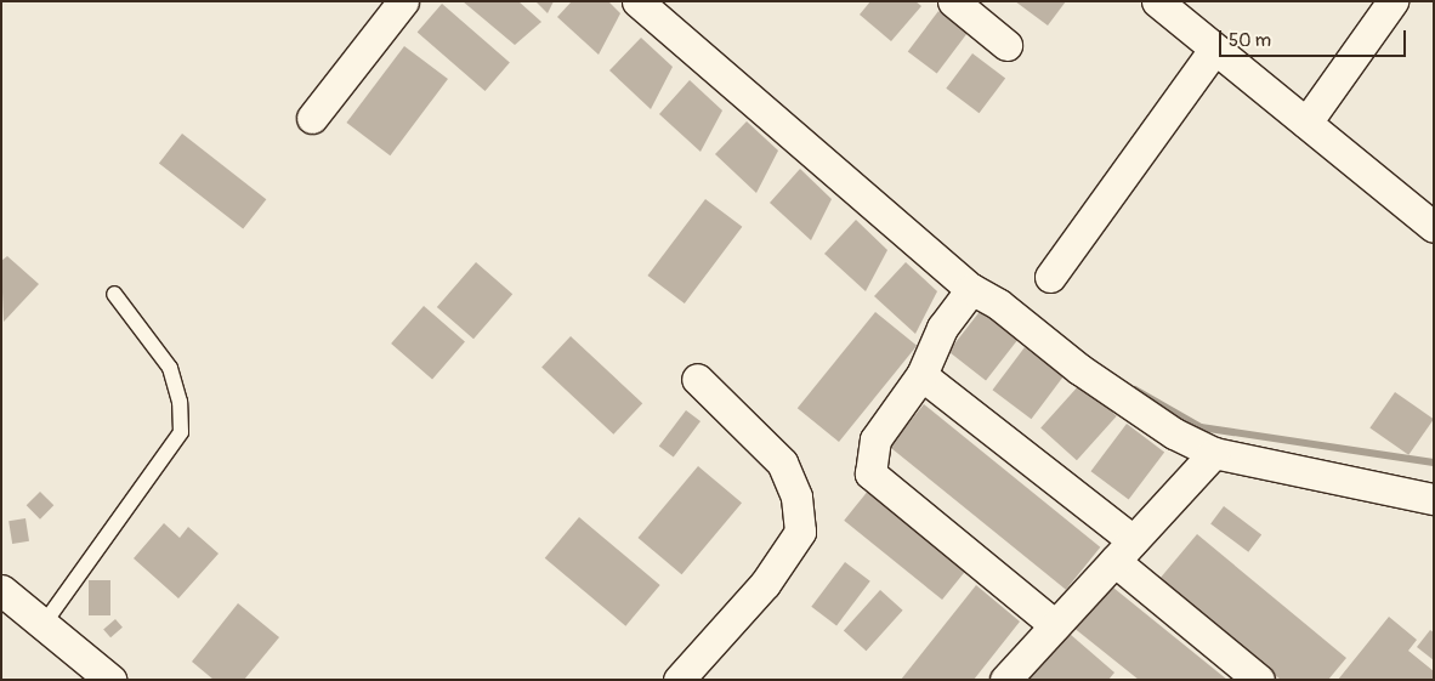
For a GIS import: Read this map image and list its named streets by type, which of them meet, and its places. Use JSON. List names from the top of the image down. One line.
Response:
{"scale_bar":"50 m"}
